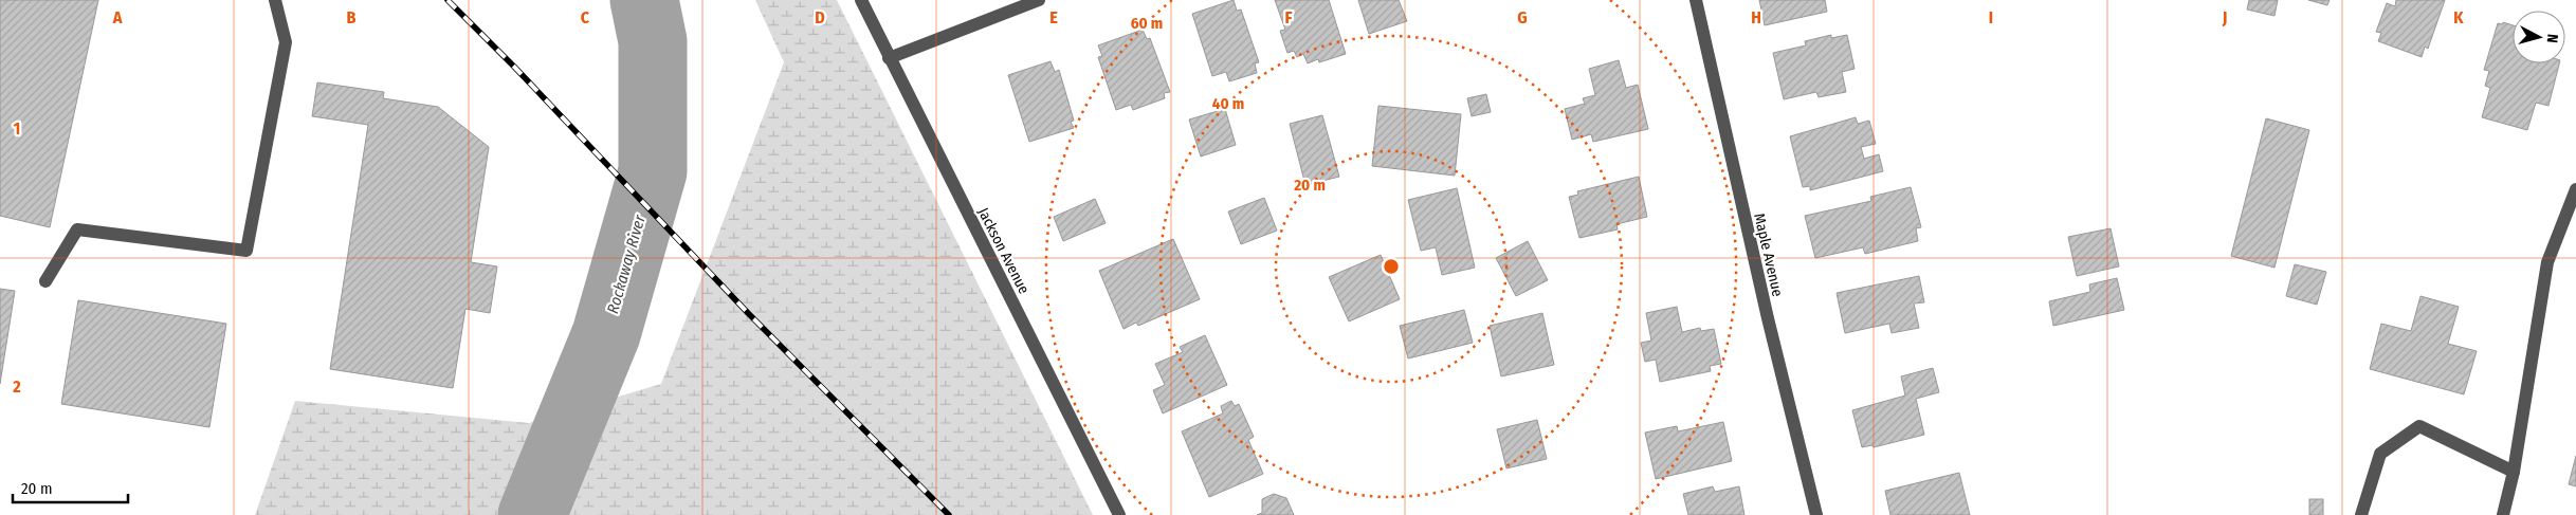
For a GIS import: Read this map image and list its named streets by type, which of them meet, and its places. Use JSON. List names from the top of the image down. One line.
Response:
{"streets":{"street":["Jackson Avenue","Maple Avenue"]},"water":["Rockaway River"],"scale_bar":"20 m","north":"right","grid":{"columns":["A","B","C","D","E","F","G","H","I","J","K"],"rows":["1","2"]},"rings":["60 m","40 m","20 m"]}
